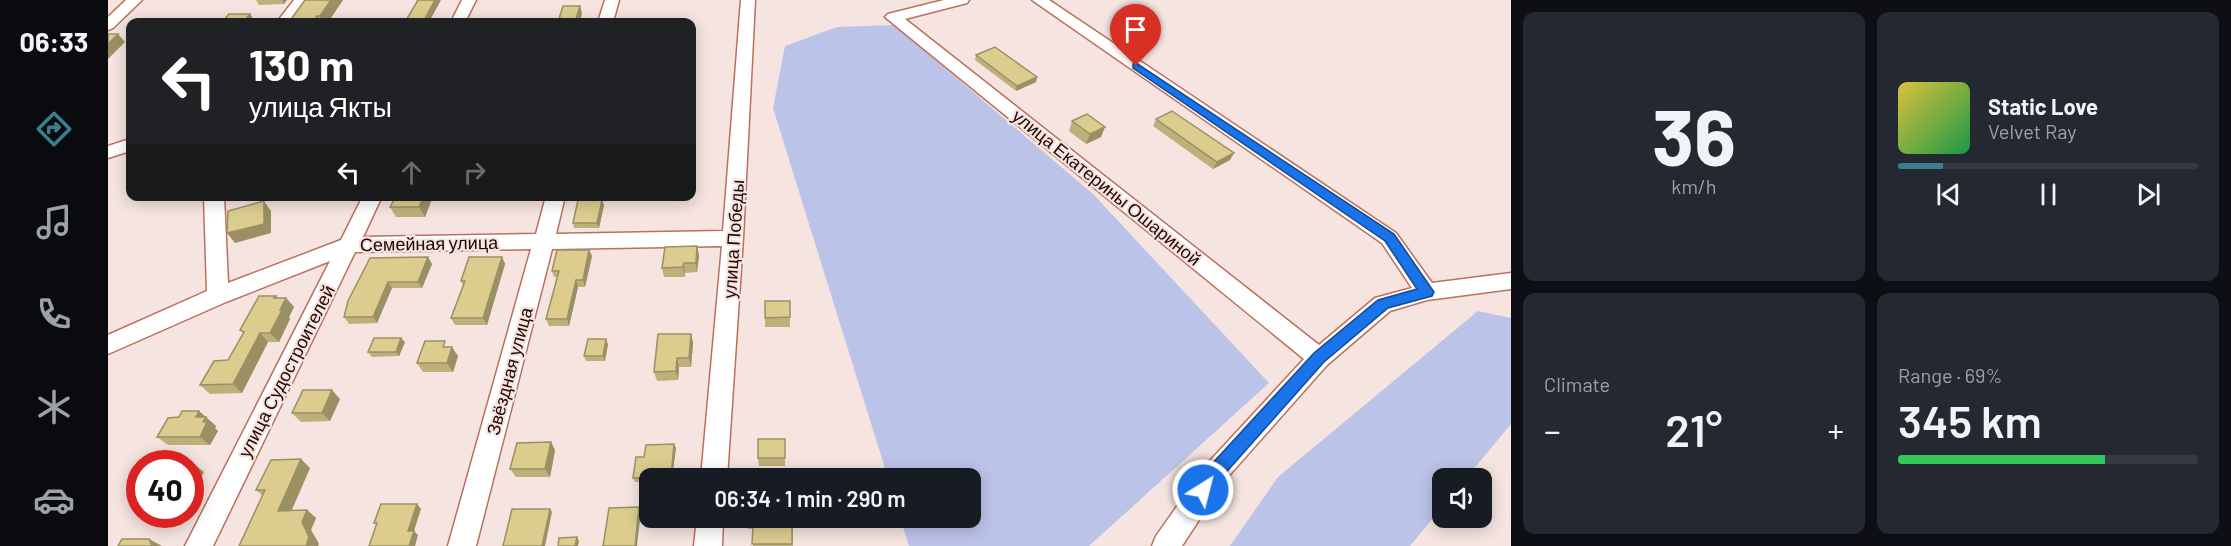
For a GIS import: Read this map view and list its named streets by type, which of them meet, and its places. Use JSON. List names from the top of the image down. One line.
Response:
{"streets":{"street":["улица Екатерины Ошариной","улица Победы","Семейная улица","улица Судостроителей","Звёздная улица"]},"crossings":[["улица Победы","Семейная улица"],["Семейная улица","улица Судостроителей"],["Семейная улица","Звёздная улица"]],"page":{"tabs":"06:33","tile":[["36","km/h"],"Climate",["Range · 69%","345 km"]],"turn":["130 m","улица Якты"],"song":["Static Love","Velvet Ray"],"heat":["−","21°","+"],"limit":"40","trip":"06:34 · 1 min · 290 m"}}
